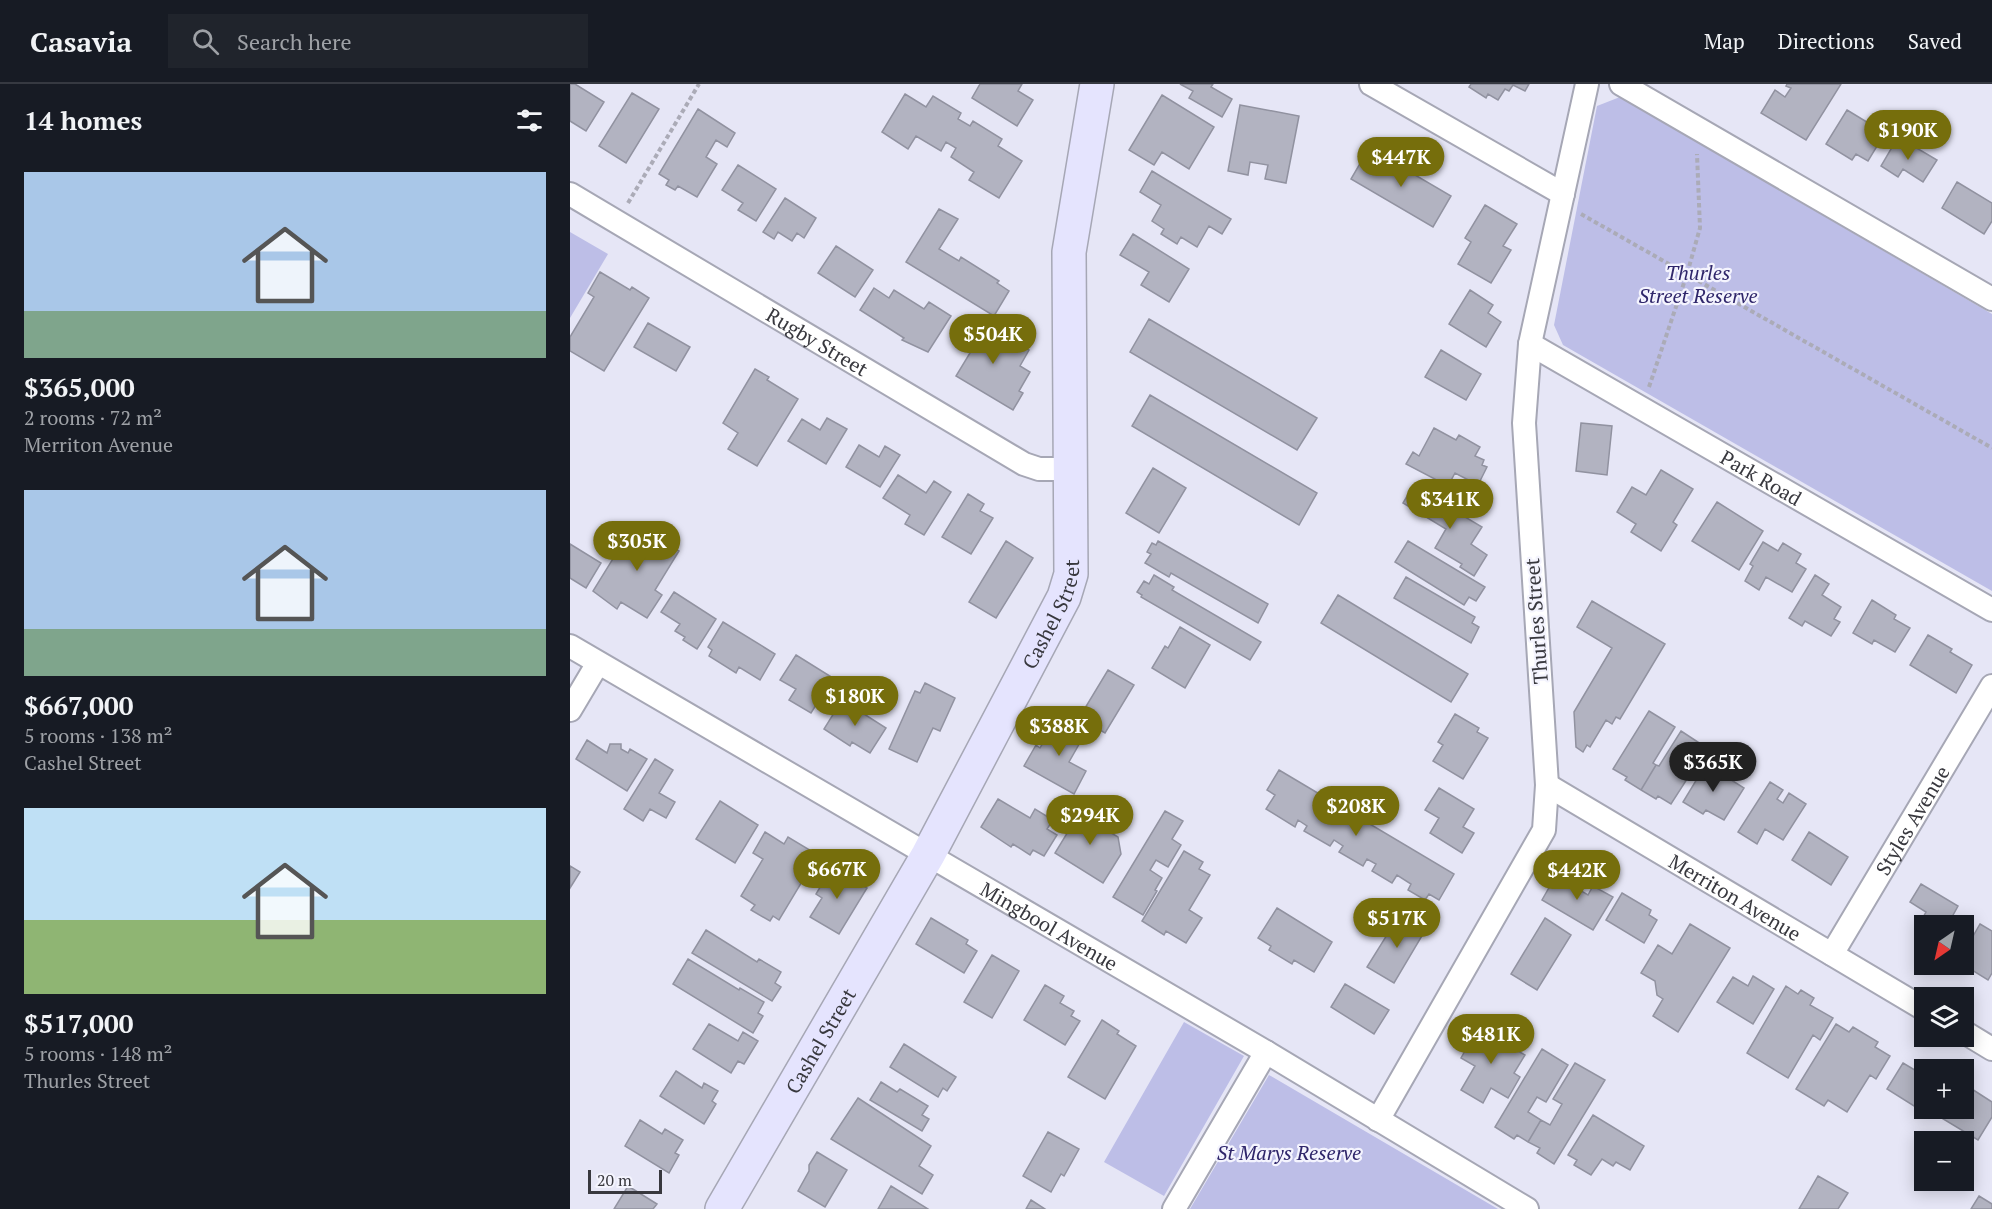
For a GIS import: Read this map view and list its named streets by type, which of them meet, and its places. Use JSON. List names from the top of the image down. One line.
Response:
{"streets":{"street":["Rugby Street","Park Road","Cashel Street","Thurles Street","Styles Avenue","Merriton Avenue","Mingbool Avenue"]},"crossings":[["Rugby Street","Cashel Street"],["Park Road","Thurles Street"],["Cashel Street","Mingbool Avenue"],["Thurles Street","Merriton Avenue"],["Thurles Street","Mingbool Avenue"],["Styles Avenue","Merriton Avenue"]],"parks":["Thurles Street Reserve","St Marys Reserve"],"scale_bar":"20 m","north":"bottom left","page":{"header":"Casavia","search":"Search here","nav":["Map","Directions","Saved"],"heading":"14 homes","price":["$190K","$447K","$504K","$341K","$305K","$180K","$388K","$365K","$208K","$294K","$667K","$442K","$517K","$481K"],"list":[{"name":"$365,000","note":"2 rooms · 72 m² · Merriton Avenue"},{"name":"$667,000","note":"5 rooms · 138 m² · Cashel Street"},{"name":"$517,000","note":"5 rooms · 148 m² · Thurles Street"}],"map_buttons":["+","−"],"scale":"20 m"}}
